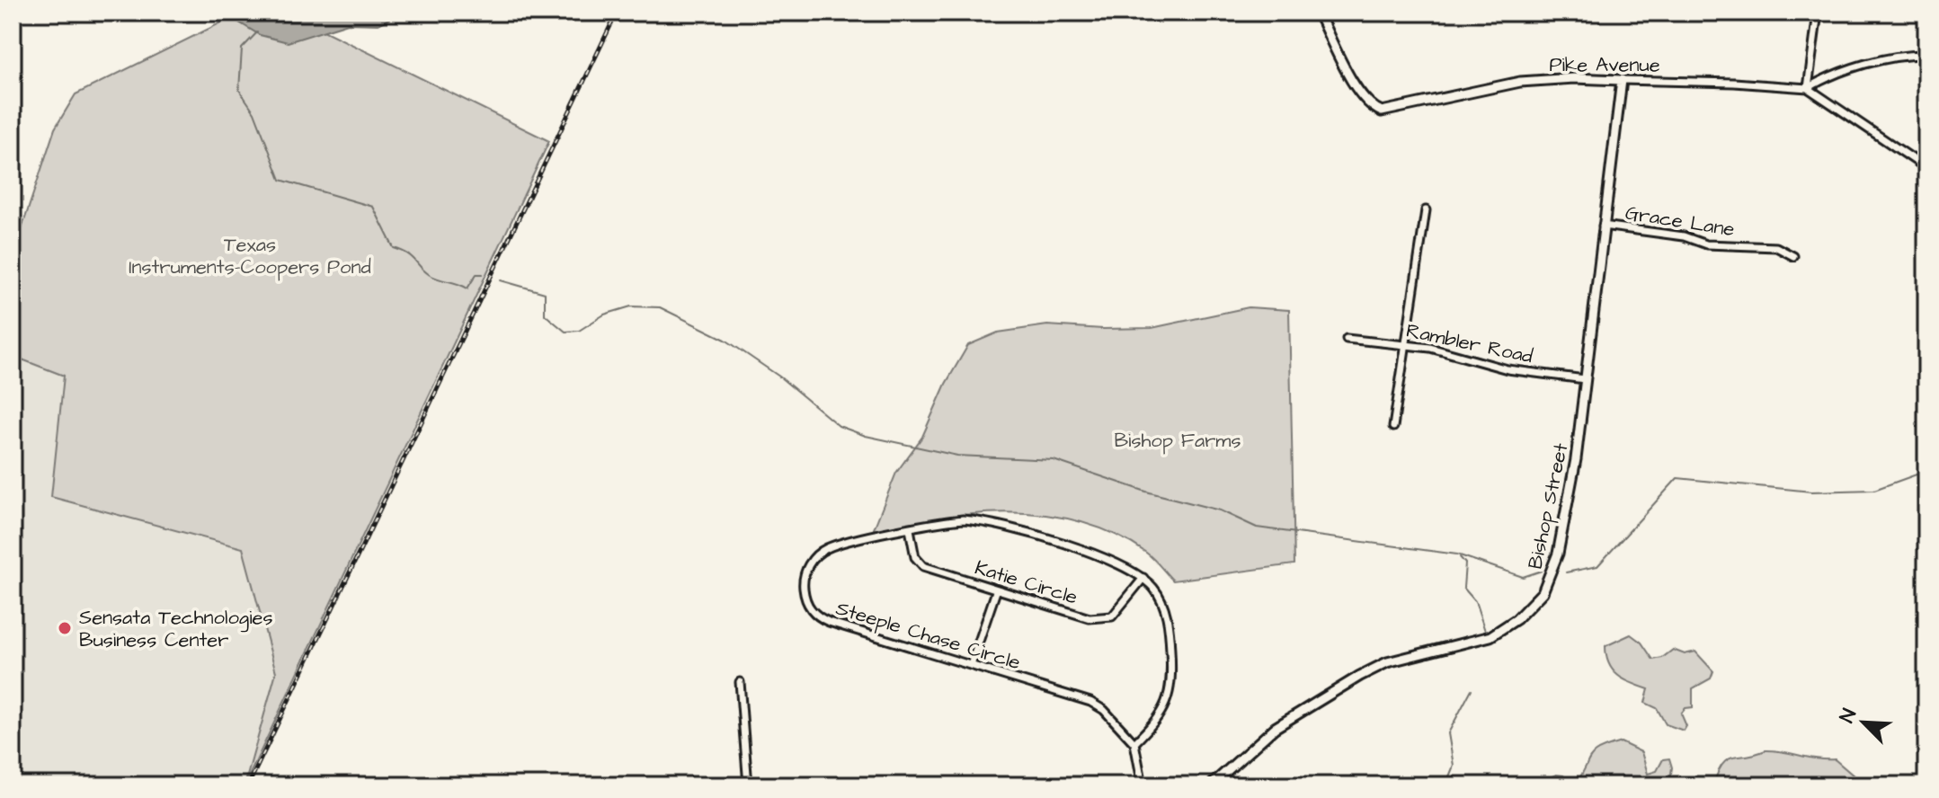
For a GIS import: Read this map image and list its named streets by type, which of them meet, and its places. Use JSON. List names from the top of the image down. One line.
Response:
{"streets":{"street":["Pike Avenue","Grace Lane","Rambler Road","Bishop Street","Katie Circle","Steeple Chase Circle"]},"crossings":[["Pike Avenue","Bishop Street"],["Grace Lane","Bishop Street"],["Rambler Road","Bishop Street"],["Katie Circle","Steeple Chase Circle"]],"parks":["Texas Instruments-Coopers Pond","Bishop Farms"],"places":["Sensata Technologies Business Center"],"north":"top left"}
